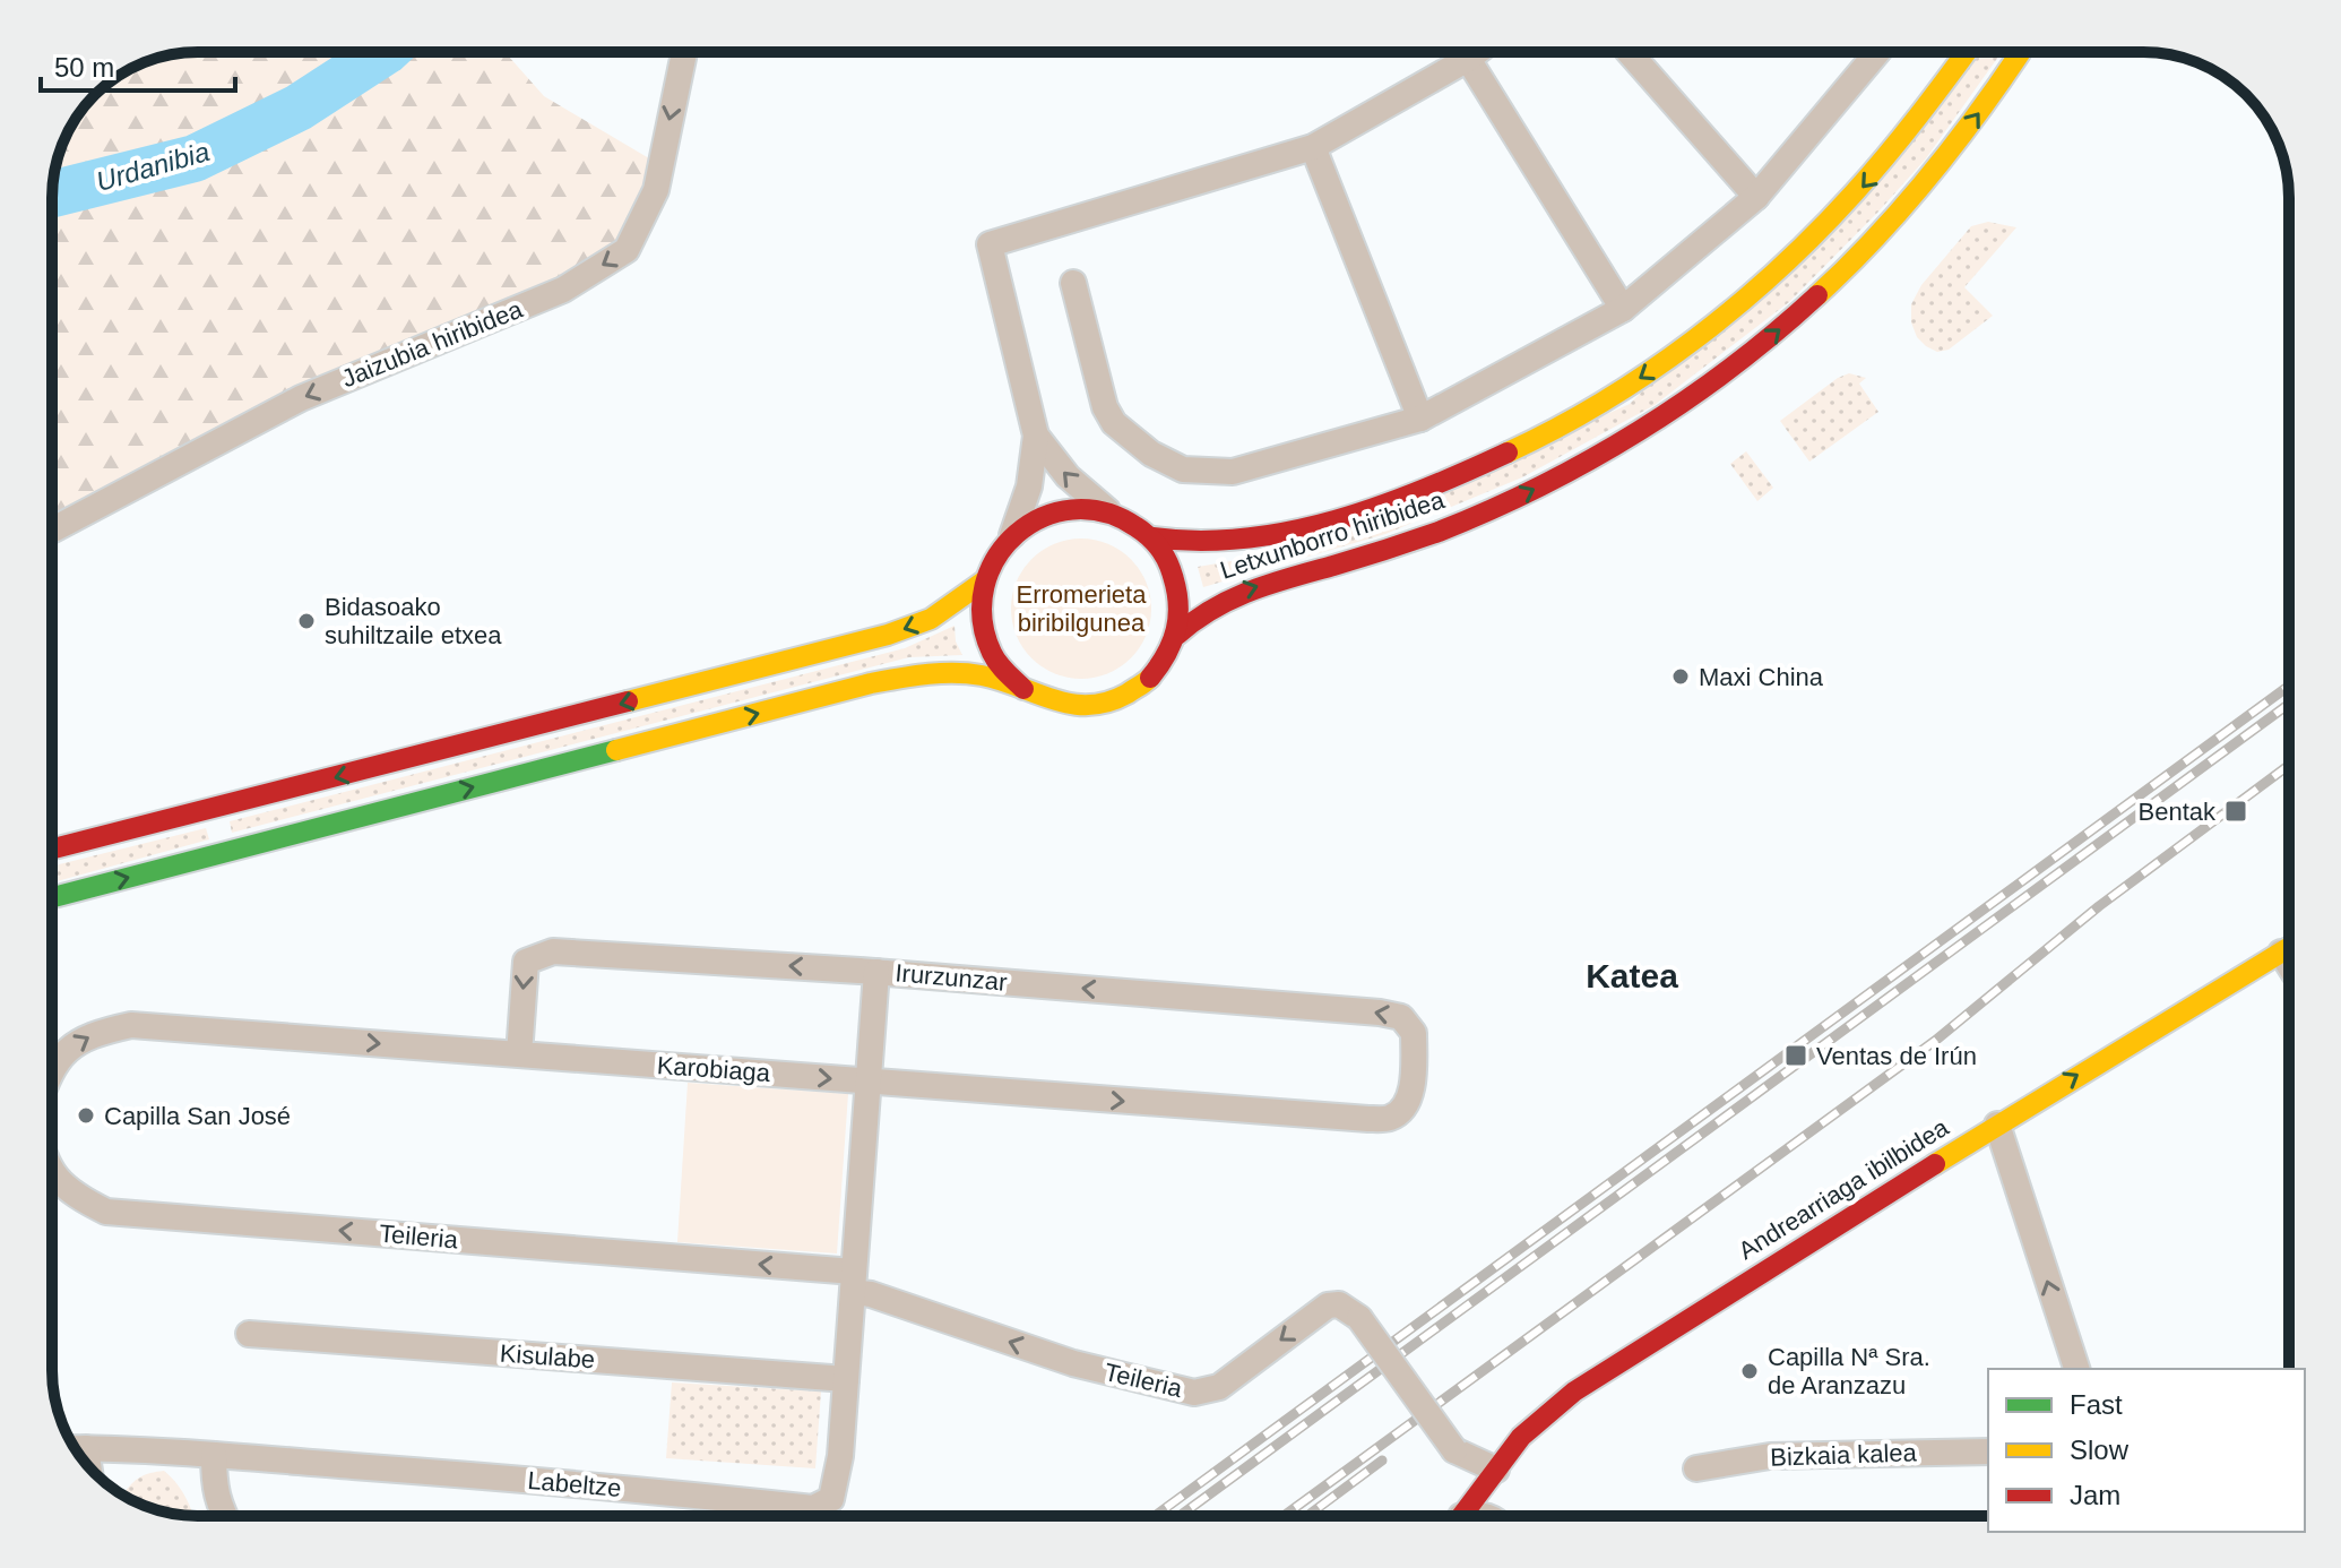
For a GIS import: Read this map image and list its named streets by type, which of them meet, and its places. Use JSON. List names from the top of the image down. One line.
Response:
{"streets":{"main road":["Letxunborro hiribidea","Andrearriaga ibilbidea"],"street":["Jaizubia hiribidea","Irurzunzar","Karobiaga","Teileria","Kisulabe","Bizkaia kalea","Labeltze"]},"crossings":[["Irurzunzar","Karobiaga"],["Irurzunzar","Labeltze"],["Karobiaga","Labeltze"],["Andrearriaga ibilbidea","Teileria"],["Teileria","Labeltze"],["Kisulabe","Labeltze"]],"one_way":["Jaizubia hiribidea","Irurzunzar","Karobiaga","Teileria"],"districts":["Katea"],"water":["Urdanibia"],"parks":["Erromerieta biribilgunea"],"places":{"other":["Bidasoako suhiltzaile etxea","Maxi China","Capilla San José","Capilla Nª Sra. de Aranzazu"],"transit":["Bentak","Ventas de Irún"]},"legend":["Fast","Slow","Jam"],"scale_bar":"50 m"}
